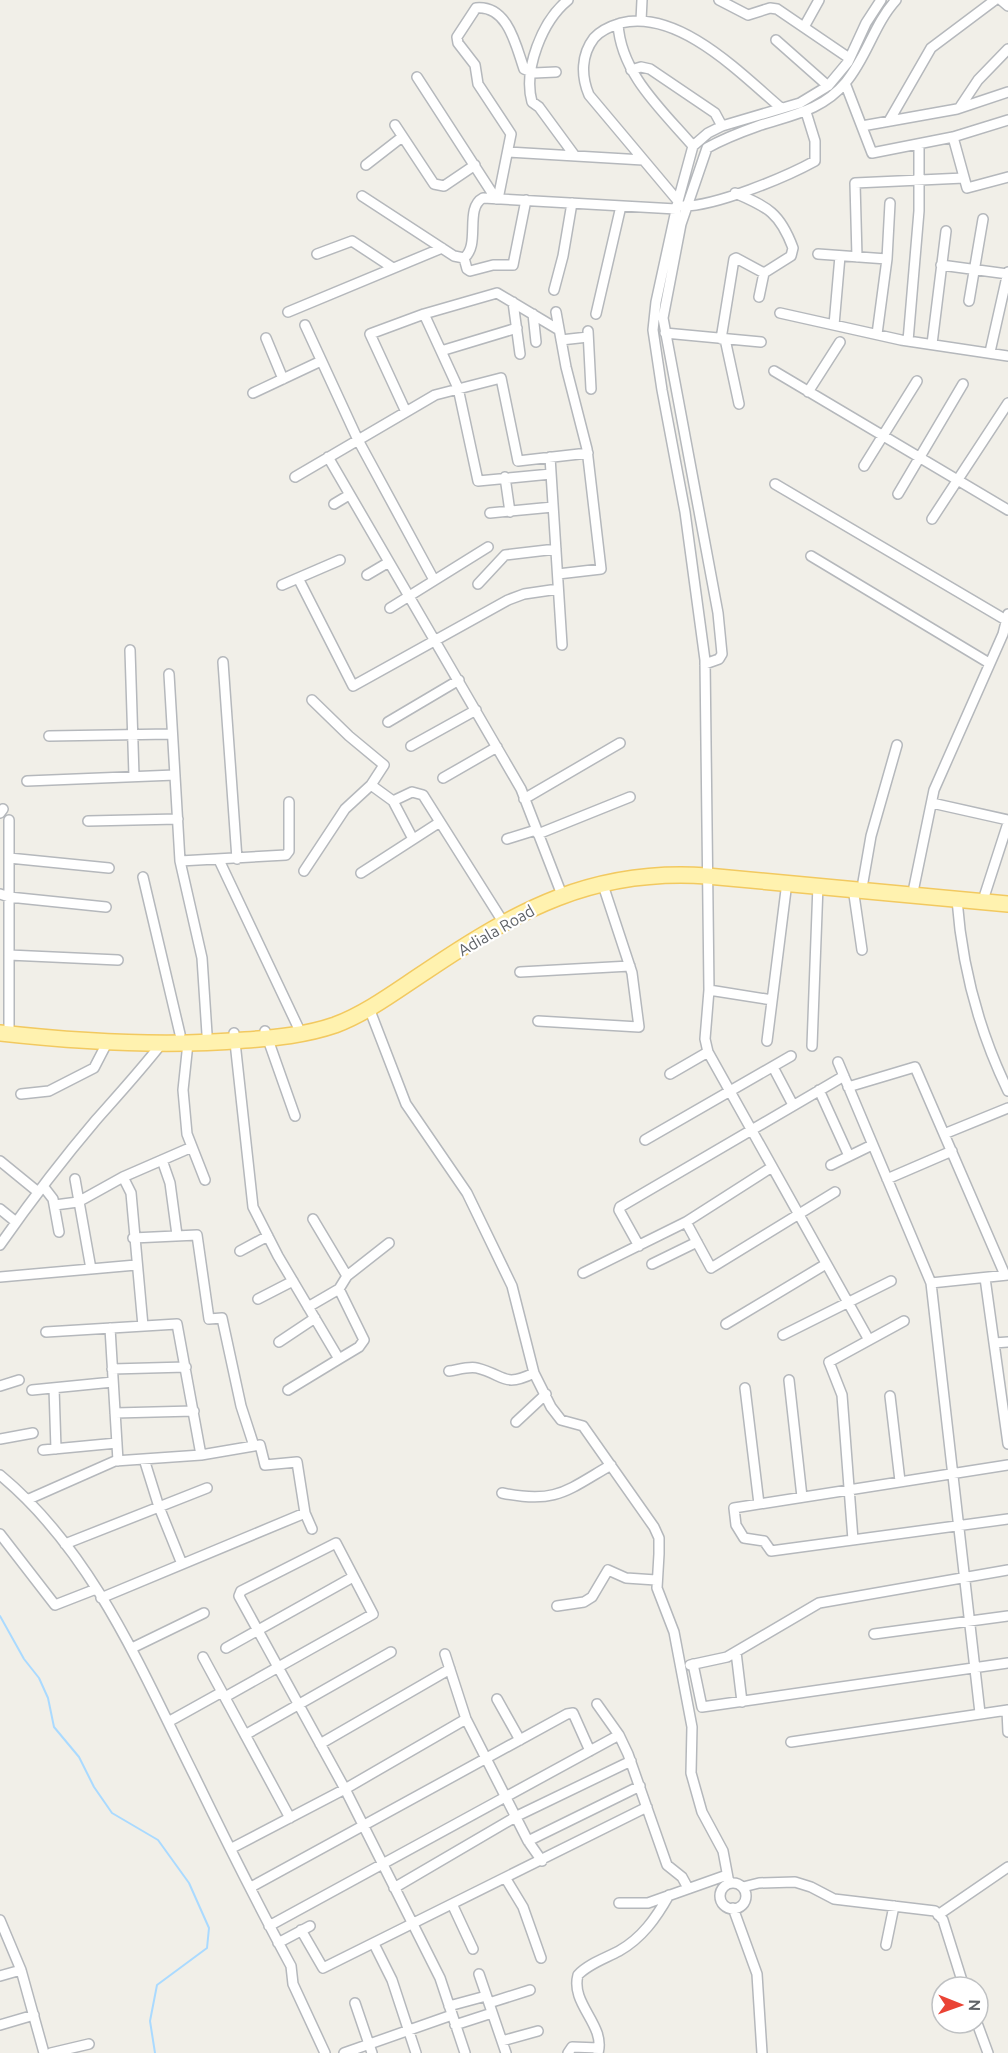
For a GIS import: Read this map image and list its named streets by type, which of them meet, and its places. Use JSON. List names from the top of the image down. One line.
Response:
{"streets":{"main road":["Adiala Road"]},"north":"right"}
